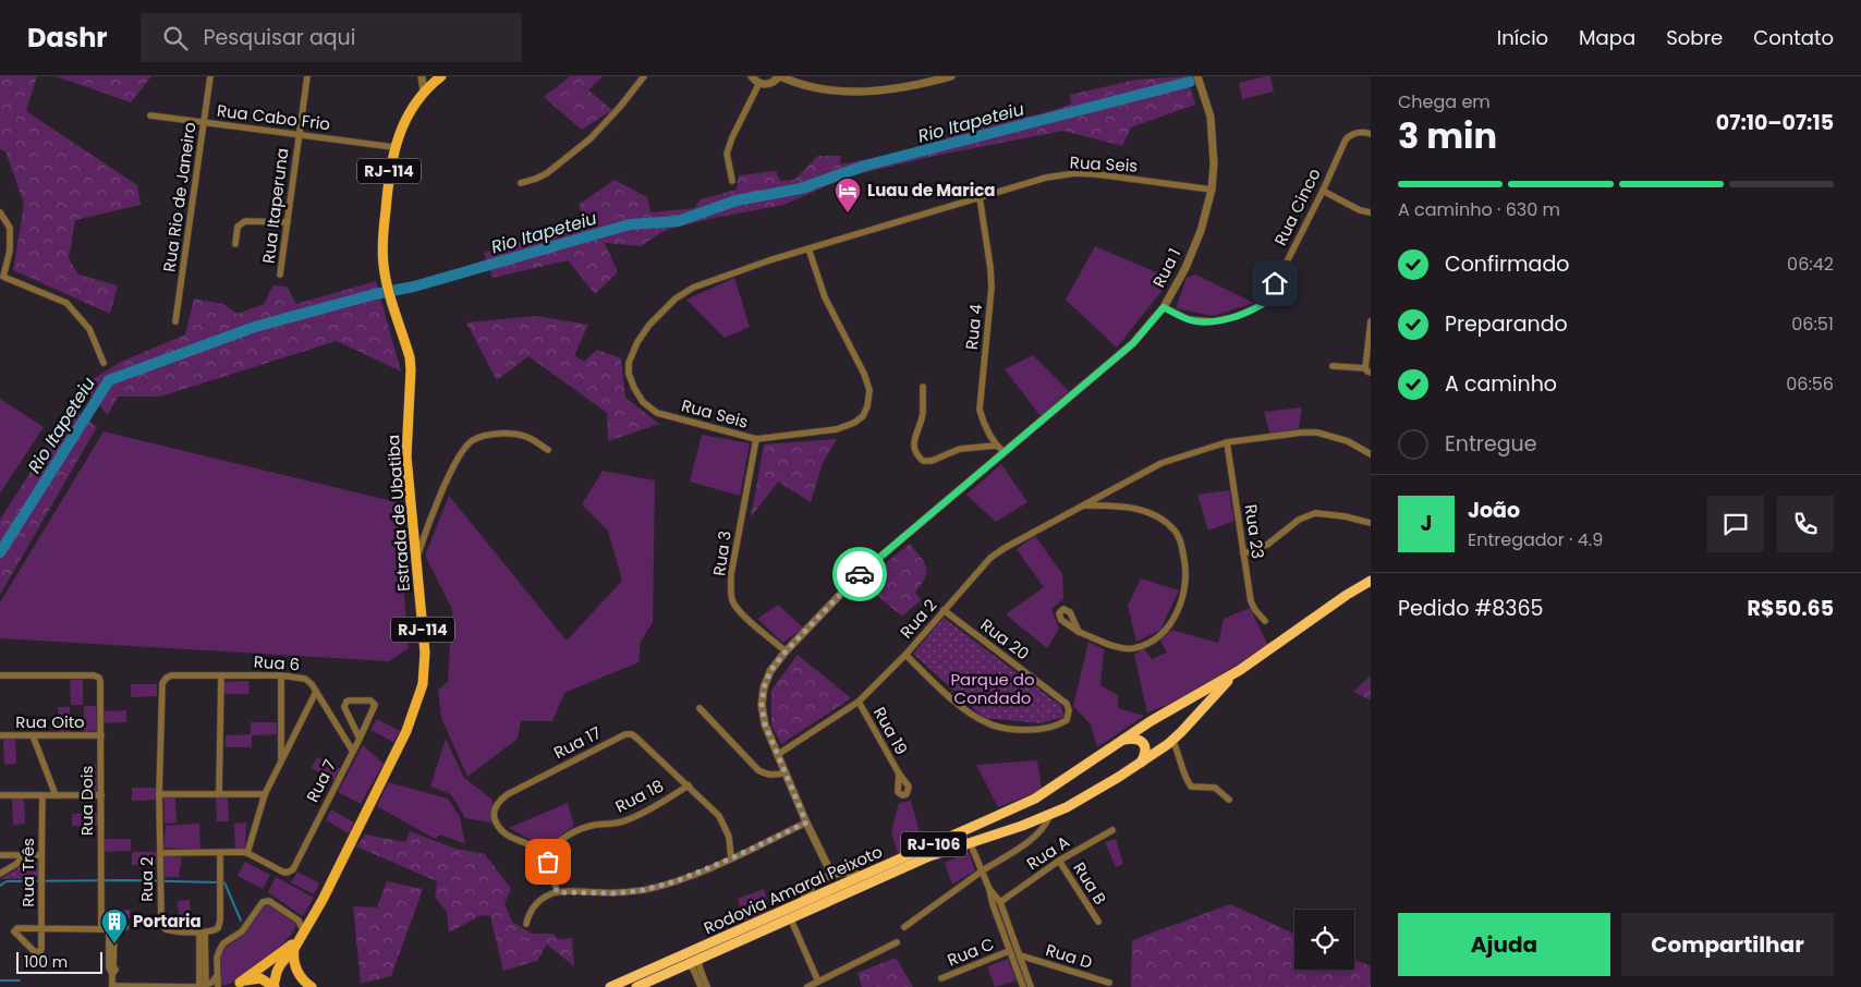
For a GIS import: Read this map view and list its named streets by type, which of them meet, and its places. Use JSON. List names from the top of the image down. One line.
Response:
{"streets":{"highway":["RJ-106","Rodovia Amaral Peixoto"],"main road":["RJ-114","Estrada de Ubatiba"],"street":["Rua Cabo Frio","Rua Seis","Rua Rio de Janeiro","Rua Itaperuna","Rua Cinco","Rua 1","Rua 4","Rua 23","Rua 3","Rua 2","Rua 20","Rua 6","Rua Oito","Rua 19","Rua 17","Rua 7","Rua 18","Rua Dois","Rua A","Rua Três","Rua B","Rua C","Rua D"]},"crossings":[["Rua Cabo Frio","Rua Rio de Janeiro"],["Rua Cabo Frio","Rua Itaperuna"],["Rua Cabo Frio","Estrada de Ubatiba"],["Rua Seis","Rua 1"],["Rua Seis","Rua 4"],["Rua Seis","Rua 3"],["RJ-114","Estrada de Ubatiba"],["Rua Cinco","Rua 1"],["Rua 1","Rua 4"],["Rua 1","Rua 3"],["Rua 1","Rua 2"],["Rua 23","Rua 2"],["Rua 2","Rua 20"],["Rua 2","Rua 6"],["Rua 2","Rua 19"],["Rua 6","Rua 7"],["Rua Oito","Rua Dois"],["Rua 17","Rua 18"],["Rua A","Rua B"]],"water":["Rio Itapeteiu"],"parks":["Parque do Condado"],"places":{"hotel":["Luau de Marica"],"building":["Portaria"]},"scale_bar":"100 m","page":{"header":"Dashr","search":"Pesquisar aqui","nav":["Início","Mapa","Sobre","Contato"],"heading":["3 min","Chega em","07:10–07:15"],"panel":["João","Entregador · 4.9","Pedido #8365","R$50.65"],"bar":"A caminho · 630 m","list":[["Confirmado","06:42"],["Preparando","06:51"],["A caminho","06:56"],"Entregue"],"round":"J","buttons":["Ajuda","Compartilhar"],"scale":"100 m"}}
